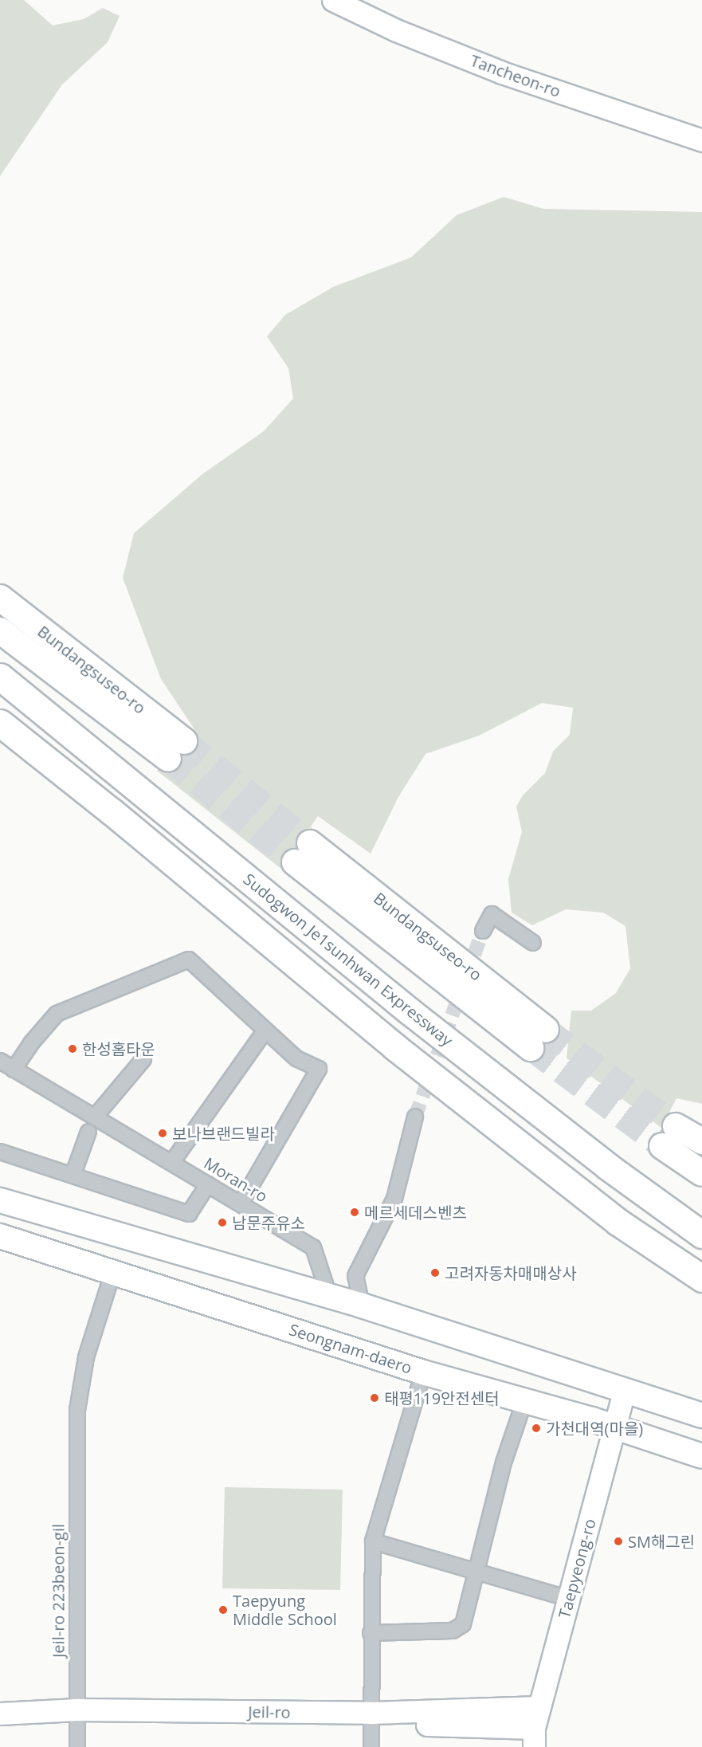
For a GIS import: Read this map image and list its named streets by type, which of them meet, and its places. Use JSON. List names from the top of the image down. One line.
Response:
{"streets":{"highway":["Bundangsuseo-ro","Sudogwon Je1sunhwan Expressway"],"main road":["Tancheon-ro","Seongnam-daero","Taepyeong-ro","Jeil-ro"],"street":["Moran-ro","Jeil-ro 223beon-gil"]},"crossings":[["Seongnam-daero","Taepyeong-ro"],["Seongnam-daero","Jeil-ro 223beon-gil"],["Taepyeong-ro","Jeil-ro"],["Jeil-ro 223beon-gil","Jeil-ro"]],"places":["한성홈타운","보나브랜드빌라","메르세데스벤츠","남문주유소","고려자동차매매상사","태평119안전센터","가천대역(마을)","SM해그린","Taepyung Middle School"]}
